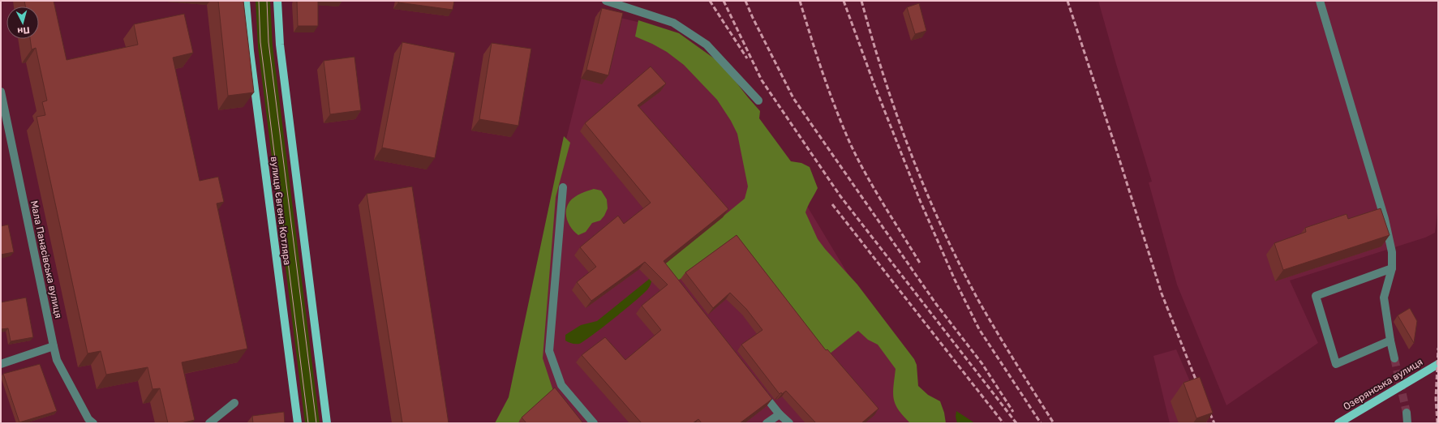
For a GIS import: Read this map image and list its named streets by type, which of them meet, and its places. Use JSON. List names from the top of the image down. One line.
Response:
{"streets":{"main road":["вулиця Євгена Котляра","Озерянська вулиця"],"street":["Мала Панасівська вулиця"]},"north":"bottom"}
